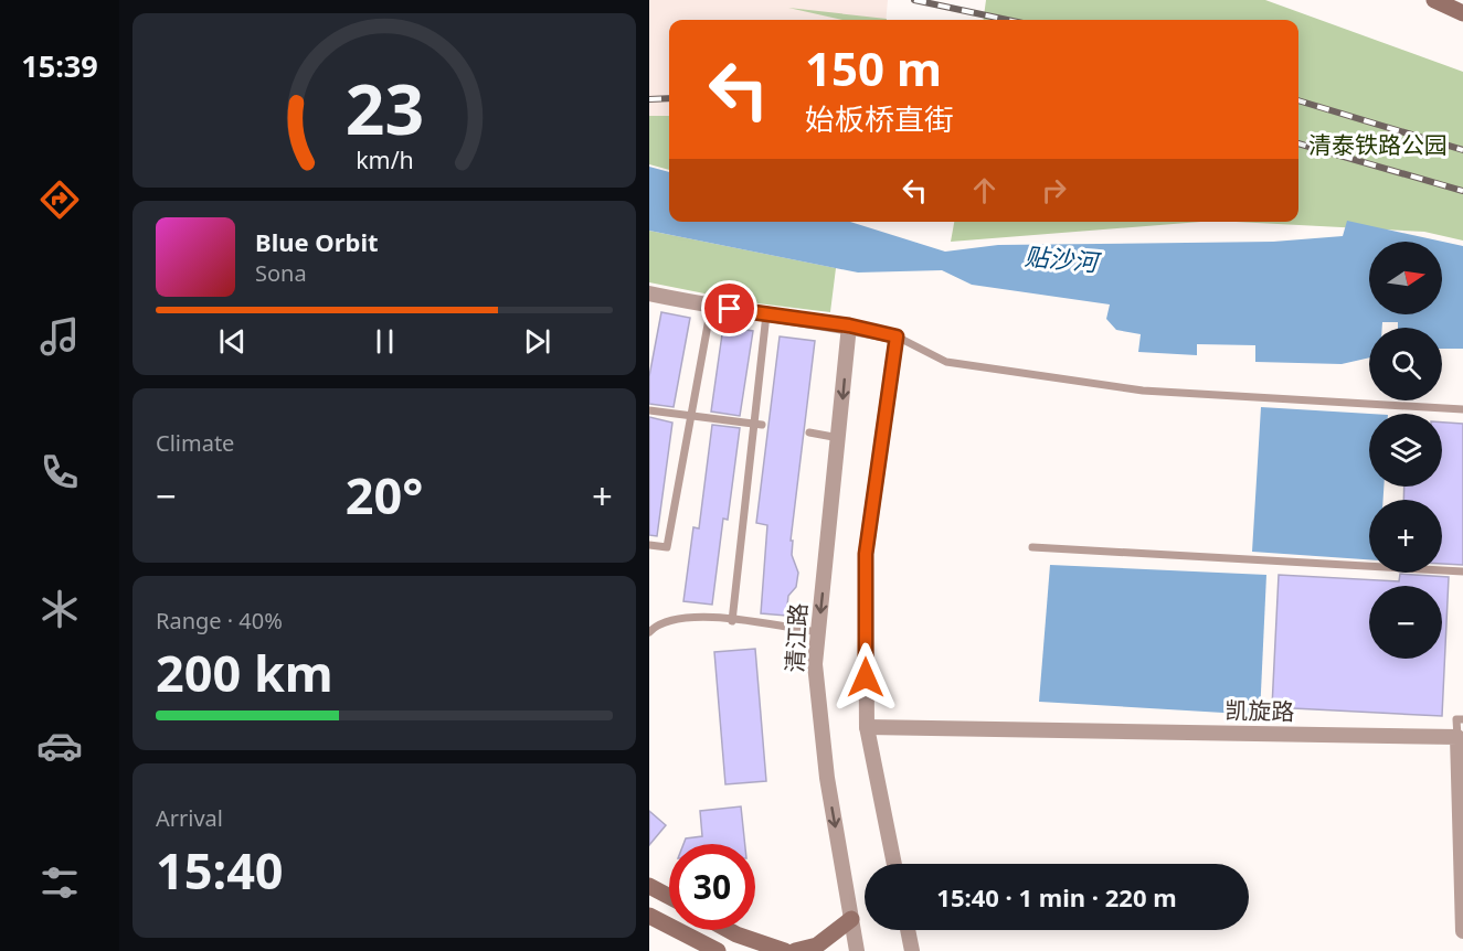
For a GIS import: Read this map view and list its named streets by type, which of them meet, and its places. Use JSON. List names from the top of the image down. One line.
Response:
{"streets":{"street":["清江路","凯旋路"]},"water":["贴沙河"],"parks":["清泰铁路公园"],"north":"right","page":{"tabs":"15:39","turn":["150 m","始板桥直街"],"song":["Blue Orbit","Sona"],"map_buttons":["+","−"],"tile":["Climate",["Range · 40%","200 km"],["Arrival","15:40"]],"heat":["−","20°","+"],"limit":"30","trip":"15:40 · 1 min · 220 m","gauge":["23","km/h"]}}
